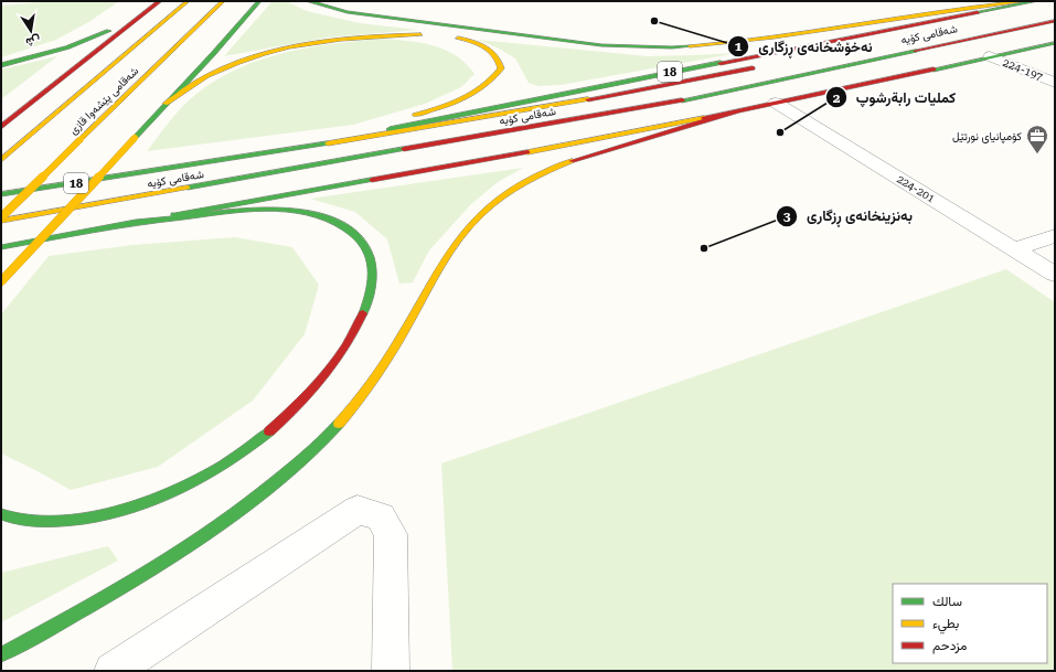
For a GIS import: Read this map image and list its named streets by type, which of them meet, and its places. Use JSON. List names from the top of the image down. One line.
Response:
{"streets":{"main road":["شەقامی کۆیە","18","شەقامی پێشەوا قازی"],"street":["224-197","224-201"]},"places":{"other":["نەخۆشخانەی ڕزگاری","کملیات رابةرشوپ","بەنزینخانەی ڕزگاری"],"office":["كۆمپانیای نورتێل"]},"legend":["سالك","بطيء","مزدحم"],"north":"bottom"}
